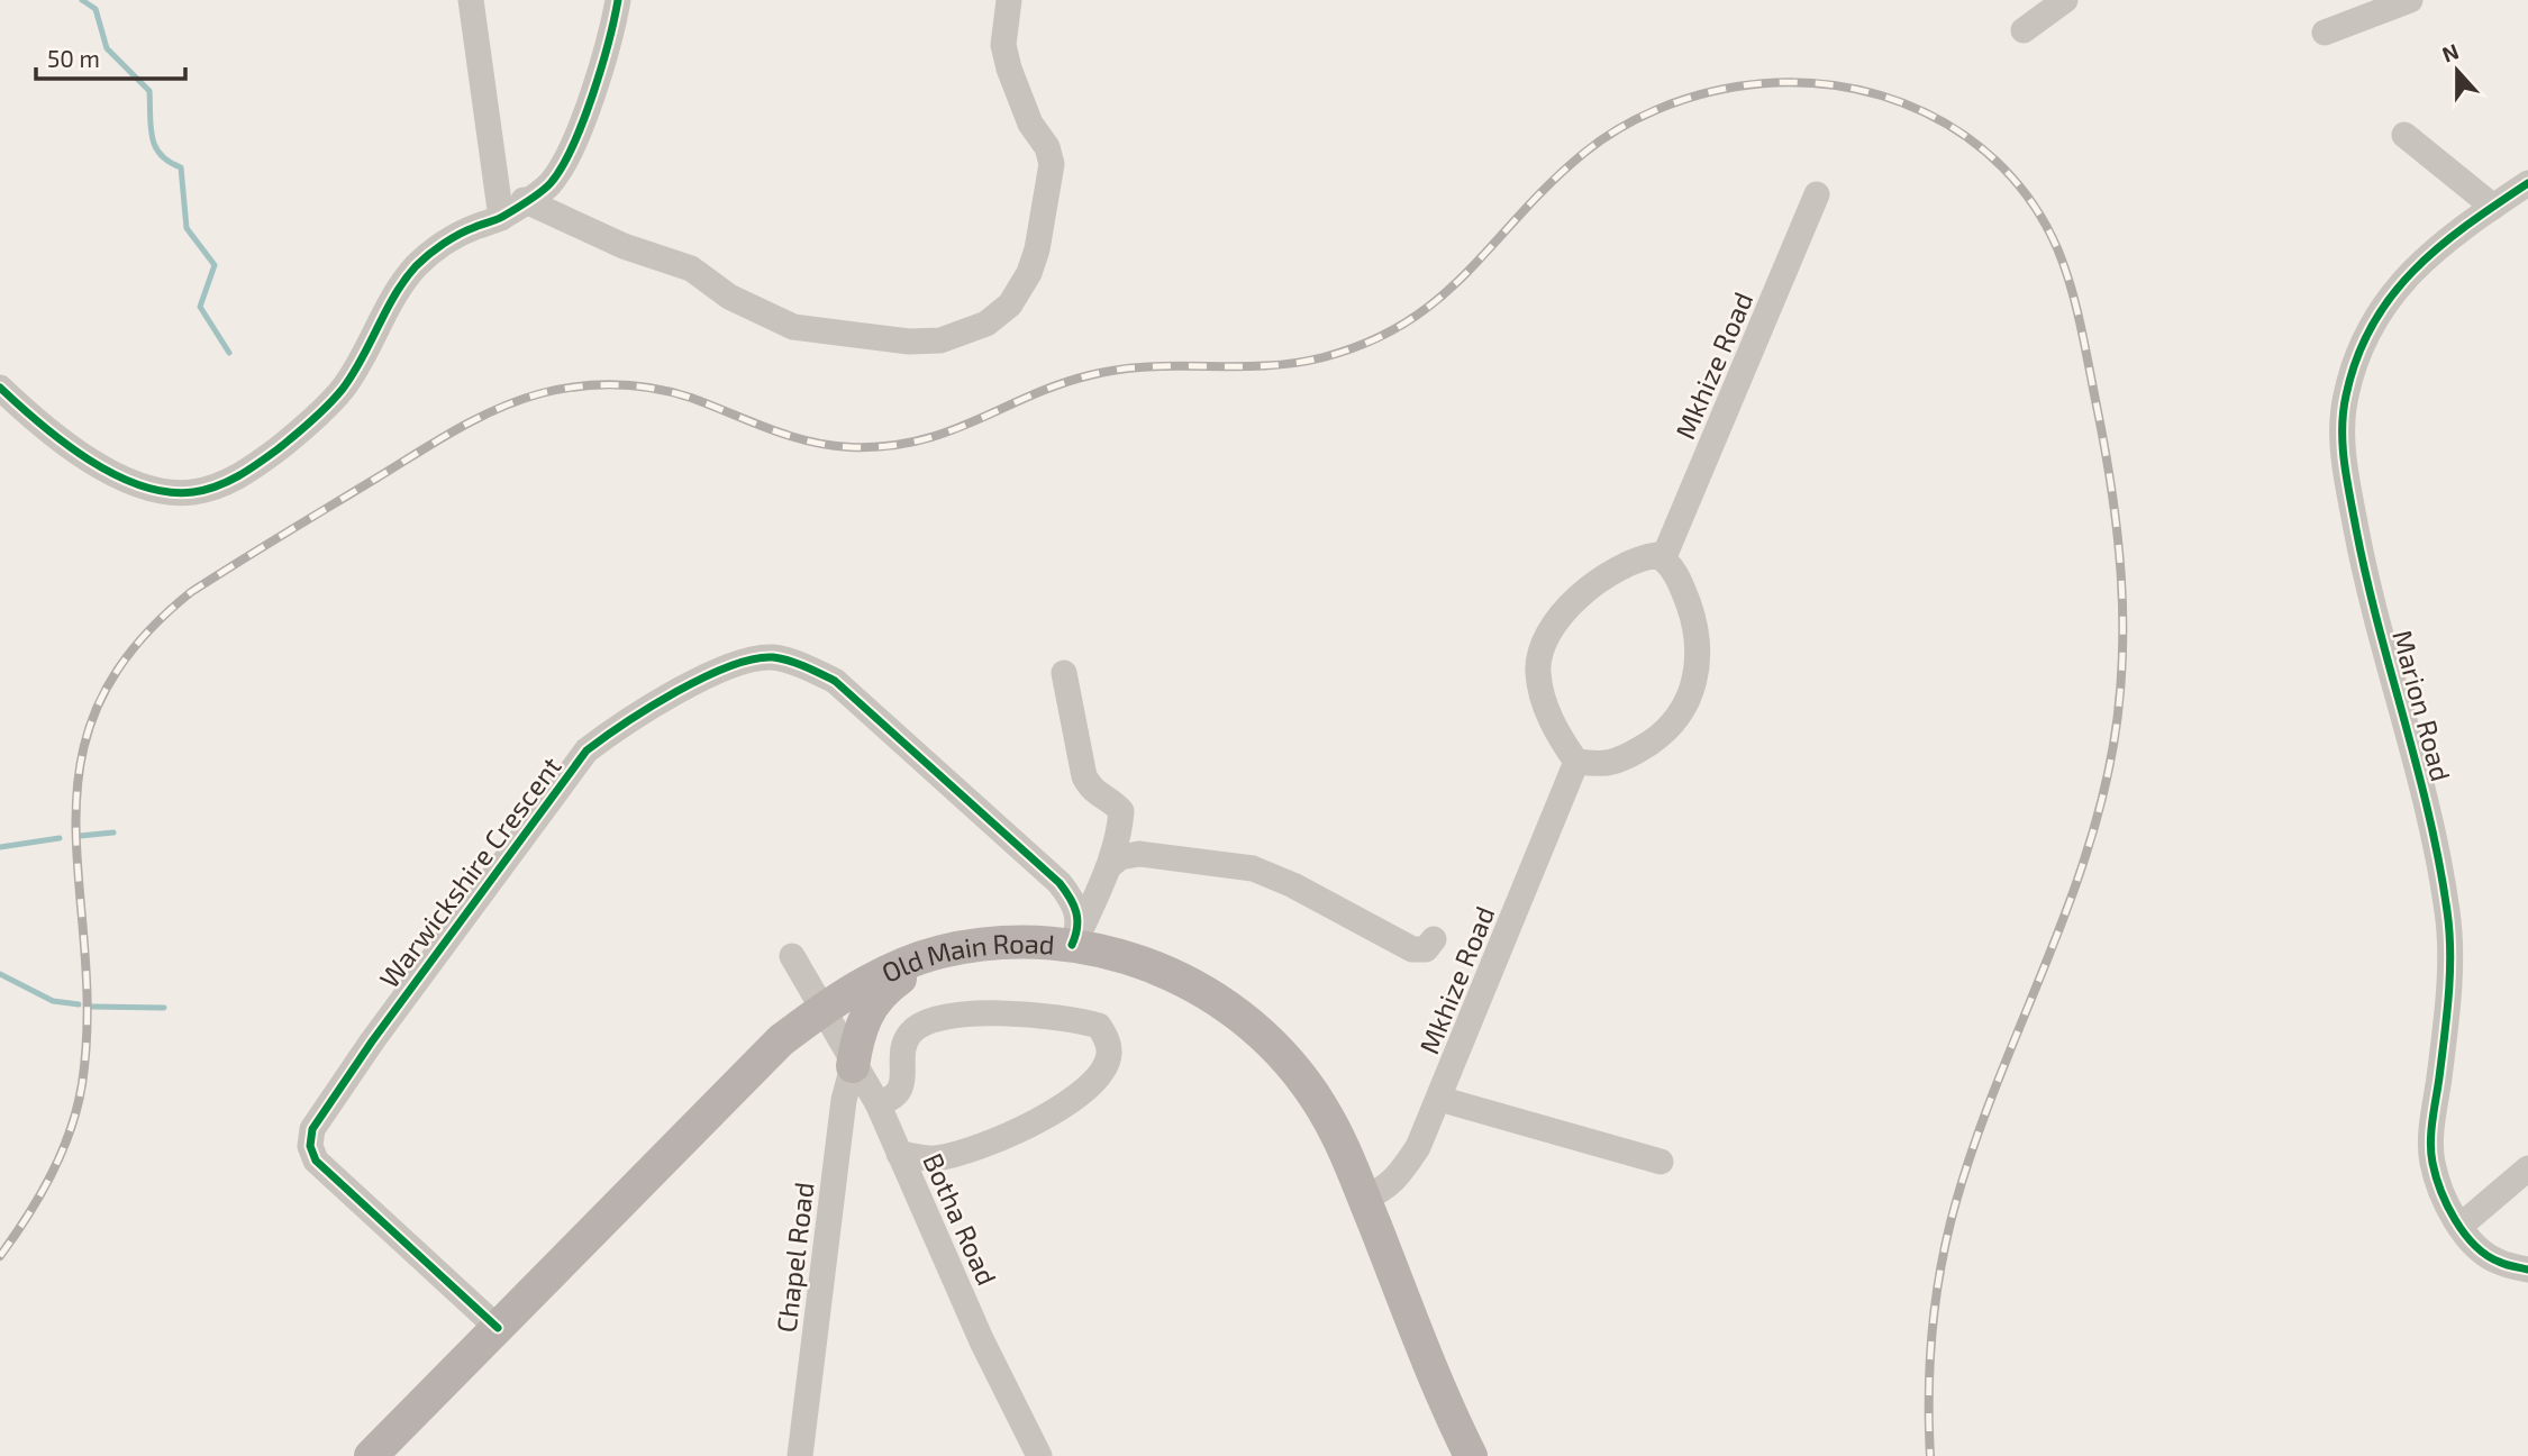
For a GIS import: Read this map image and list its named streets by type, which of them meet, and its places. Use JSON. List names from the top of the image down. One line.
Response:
{"streets":{"main road":["Old Main Road"],"street":["Mkhize Road","Marion Road","Warwickshire Crescent","Botha Road","Chapel Road"]},"crossings":[["Mkhize Road","Old Main Road"],["Warwickshire Crescent","Old Main Road"],["Old Main Road","Botha Road"],["Botha Road","Chapel Road"]],"scale_bar":"50 m","north":"top"}
